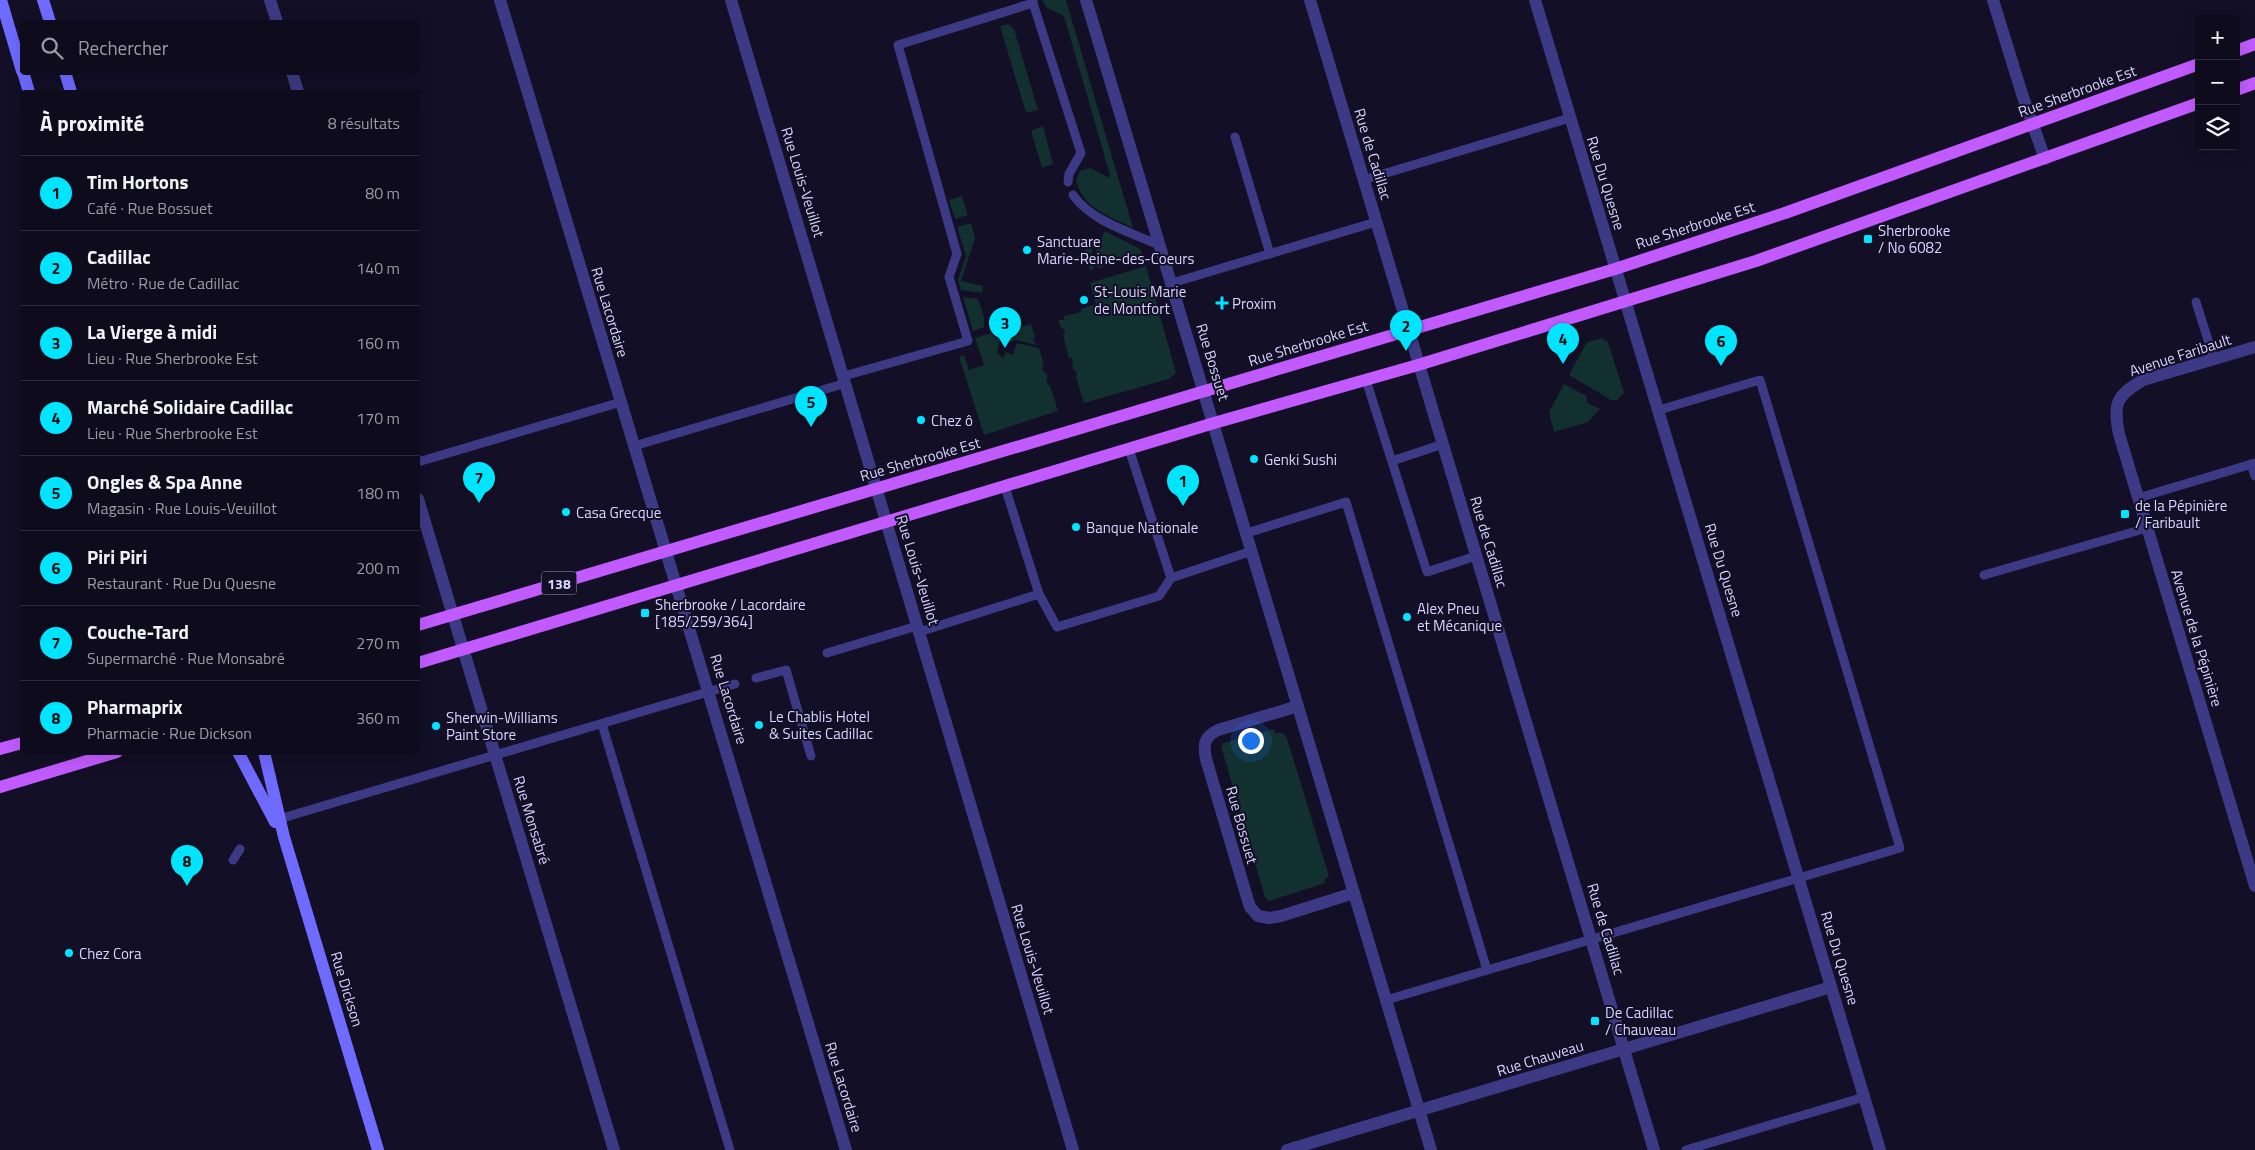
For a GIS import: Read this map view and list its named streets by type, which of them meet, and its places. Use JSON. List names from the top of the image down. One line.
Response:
{"streets":{"main road":["Rue Sherbrooke Est","138","Rue Dickson"],"street":["Rue de Cadillac","Rue Louis-Veuillot","Rue Du Quesne","Rue Lacordaire","Avenue Faribault","Rue Bossuet","Avenue de la Pépinière","Rue Monsabré","Rue Chauveau"]},"crossings":[["Rue Sherbrooke Est","Rue de Cadillac"],["Rue Sherbrooke Est","Rue Louis-Veuillot"],["Rue Sherbrooke Est","Rue Du Quesne"],["Rue Sherbrooke Est","Rue Lacordaire"],["Rue Sherbrooke Est","Rue Bossuet"],["Rue Sherbrooke Est","Rue Monsabré"],["Rue de Cadillac","138"],["Rue de Cadillac","Rue Chauveau"],["Rue Louis-Veuillot","138"],["Rue Du Quesne","138"],["Rue Du Quesne","Rue Chauveau"],["Rue Lacordaire","138"],["Avenue Faribault","Avenue de la Pépinière"],["Rue Bossuet","138"],["Rue Bossuet","Rue Chauveau"],["138","Rue Monsabré"]],"places":{"transit":["Sherbrooke / No 6082","de la Pépinière / Faribault","Sherbrooke / Lacordaire [185/259/364]","De Cadillac / Chauveau"],"other":["Sanctuare Marie-Reine-des-Coeurs","St-Louis Marie de Montfort","Chez ô","Genki Sushi","Casa Grecque","Banque Nationale","Alex Pneu et Mécanique","Le Chablis Hotel & Suites Cadillac","Sherwin-Williams Paint Store","Chez Cora"],"health":["Proxim"]},"page":{"map_buttons":["+","−"],"search":"Rechercher","heading":["À proximité","8 résultats"],"list":[{"mark":"1","name":"Tim Hortons","note":"Café · Rue Bossuet","value":"80 m"},{"mark":"2","name":"Cadillac","note":"Métro · Rue de Cadillac","value":"140 m"},{"mark":"3","name":"La Vierge à midi","note":"Lieu · Rue Sherbrooke Est","value":"160 m"},{"mark":"4","name":"Marché Solidaire Cadillac","note":"Lieu · Rue Sherbrooke Est","value":"170 m"},{"mark":"5","name":"Ongles & Spa Anne","note":"Magasin · Rue Louis-Veuillot","value":"180 m"},{"mark":"6","name":"Piri Piri","note":"Restaurant · Rue Du Quesne","value":"200 m"},{"mark":"7","name":"Couche-Tard","note":"Supermarché · Rue Monsabré","value":"270 m"},{"mark":"8","name":"Pharmaprix","note":"Pharmacie · Rue Dickson","value":"360 m"}],"pins":["3","2","4","6","5","7","1","8"]}}
